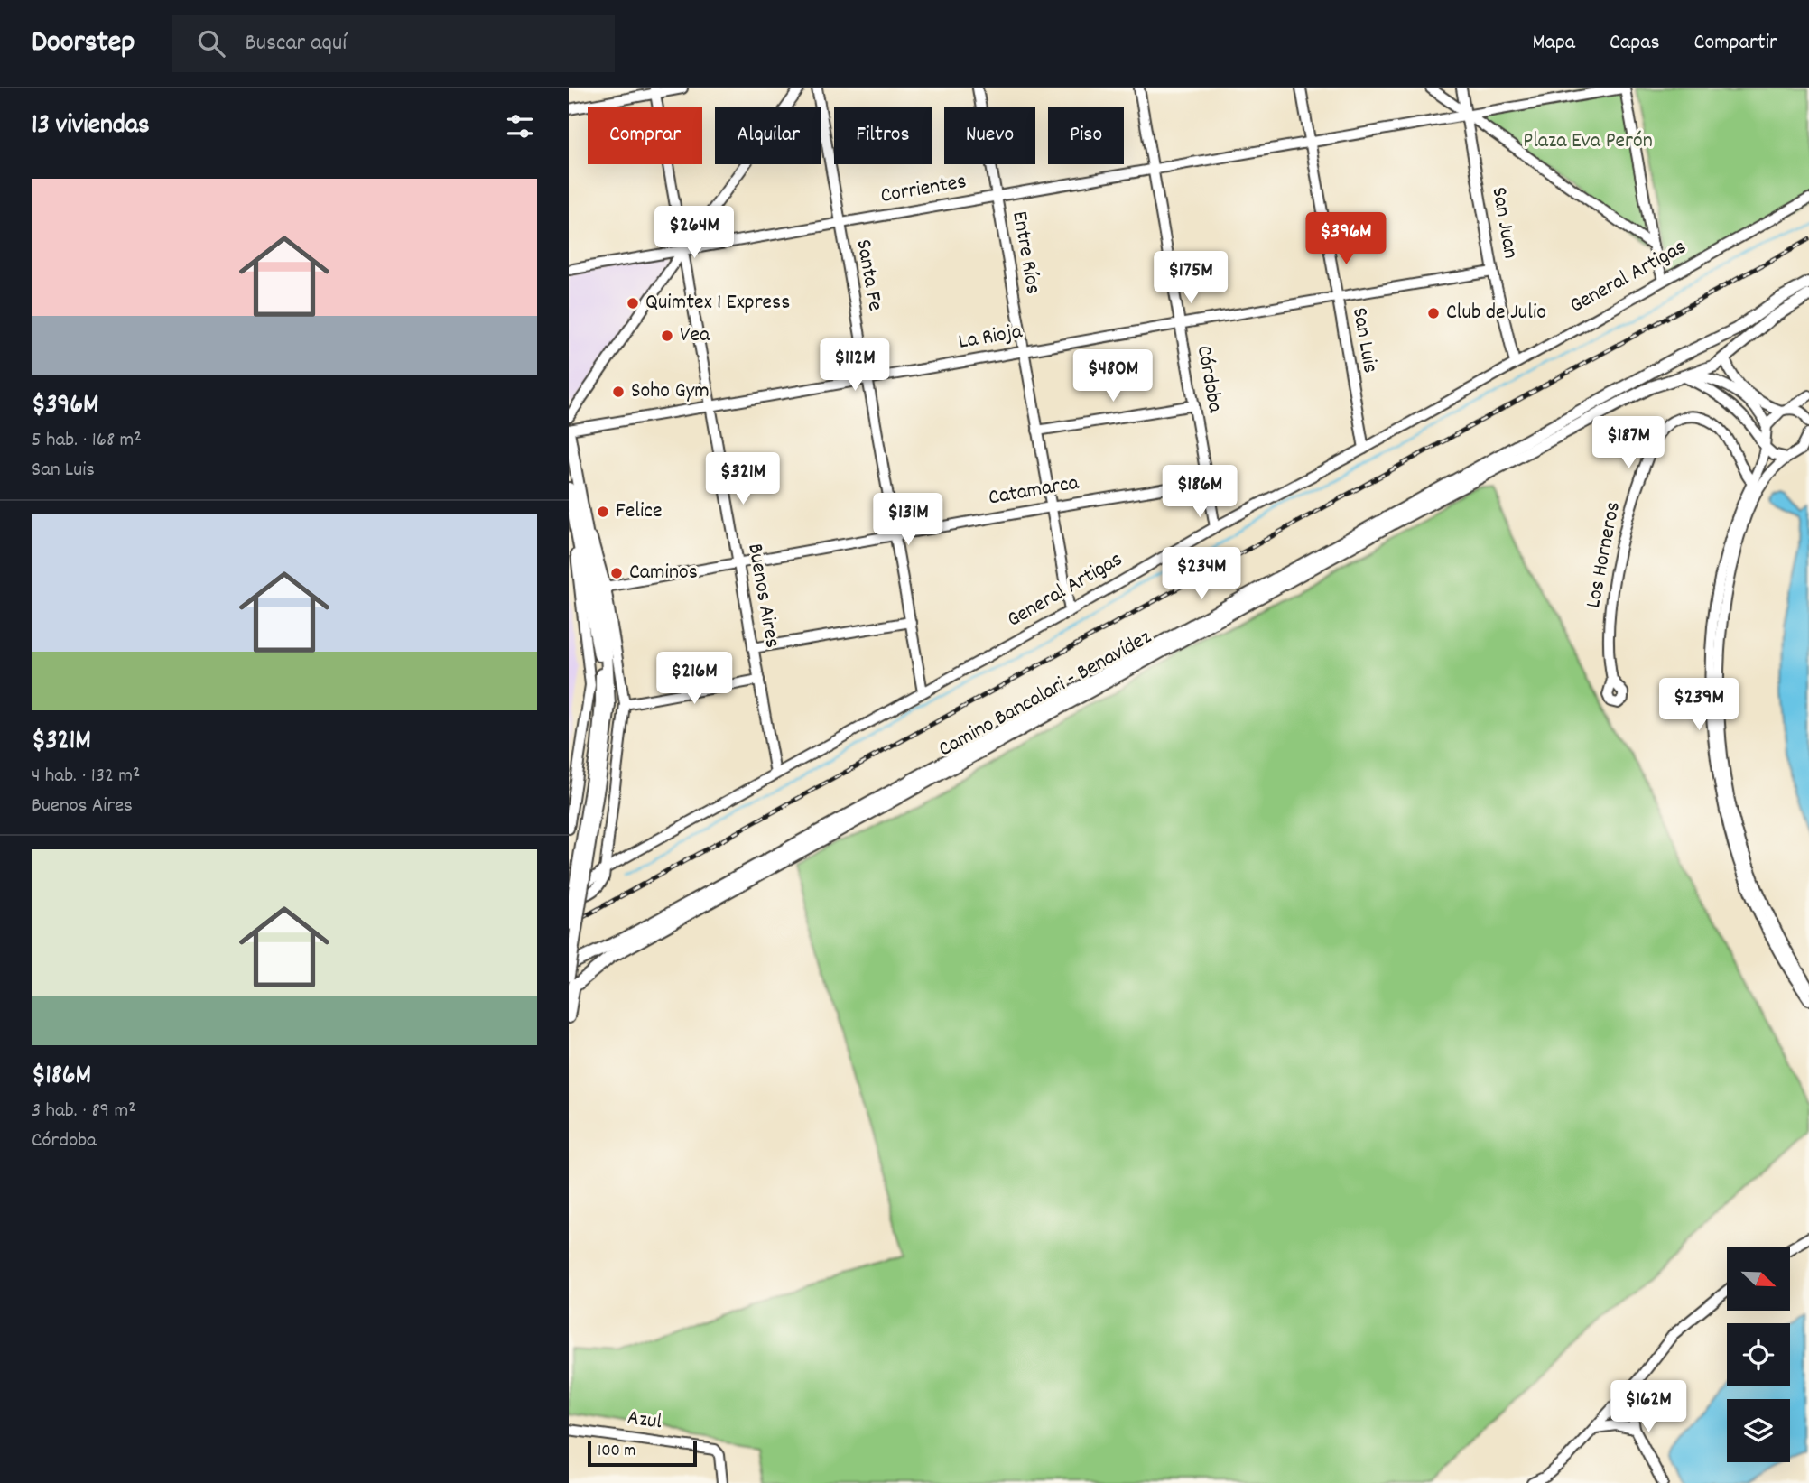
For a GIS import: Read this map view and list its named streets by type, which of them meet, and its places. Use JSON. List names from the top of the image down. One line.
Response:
{"streets":{"main road":["Camino Bancalari - Benavídez"],"street":["Corrientes","San Juan","Entre Ríos","Santa Fe","General Artigas","La Rioja","San Luis","Córdoba","Catamarca","Los Horneros","Buenos Aires","Azul"]},"crossings":[["Corrientes","San Juan"],["Corrientes","Entre Ríos"],["Corrientes","Santa Fe"],["Corrientes","San Luis"],["Corrientes","Córdoba"],["Corrientes","Buenos Aires"],["San Juan","General Artigas"],["San Juan","La Rioja"],["Entre Ríos","General Artigas"],["Entre Ríos","La Rioja"],["Entre Ríos","Catamarca"],["Santa Fe","General Artigas"],["Santa Fe","La Rioja"],["Santa Fe","Catamarca"],["General Artigas","San Luis"],["General Artigas","Córdoba"],["General Artigas","Buenos Aires"],["La Rioja","San Luis"],["La Rioja","Córdoba"],["La Rioja","Buenos Aires"],["Córdoba","Catamarca"],["Catamarca","Buenos Aires"]],"parks":["Plaza Eva Perón"],"places":["Quimtex 1 Express","Club de Julio","Vea","Soho Gym","Felice","Caminos"],"scale_bar":"100 m","north":"bottom right","page":{"header":"Doorstep","search":"Buscar aquí","nav":["Mapa","Capas","Compartir"],"heading":"13 viviendas","chip":["Comprar","Alquilar","Filtros","Nuevo","Piso"],"list":[{"name":"$396M","note":"5 hab. · 168 m² · San Luis"},{"name":"$321M","note":"4 hab. · 132 m² · Buenos Aires"},{"name":"$186M","note":"3 hab. · 89 m² · Córdoba"}],"price":["$264M","$396M","$175M","$112M","$480M","$187M","$321M","$186M","$131M","$234M","$216M","$239M","$162M"],"scale":"100 m"}}
